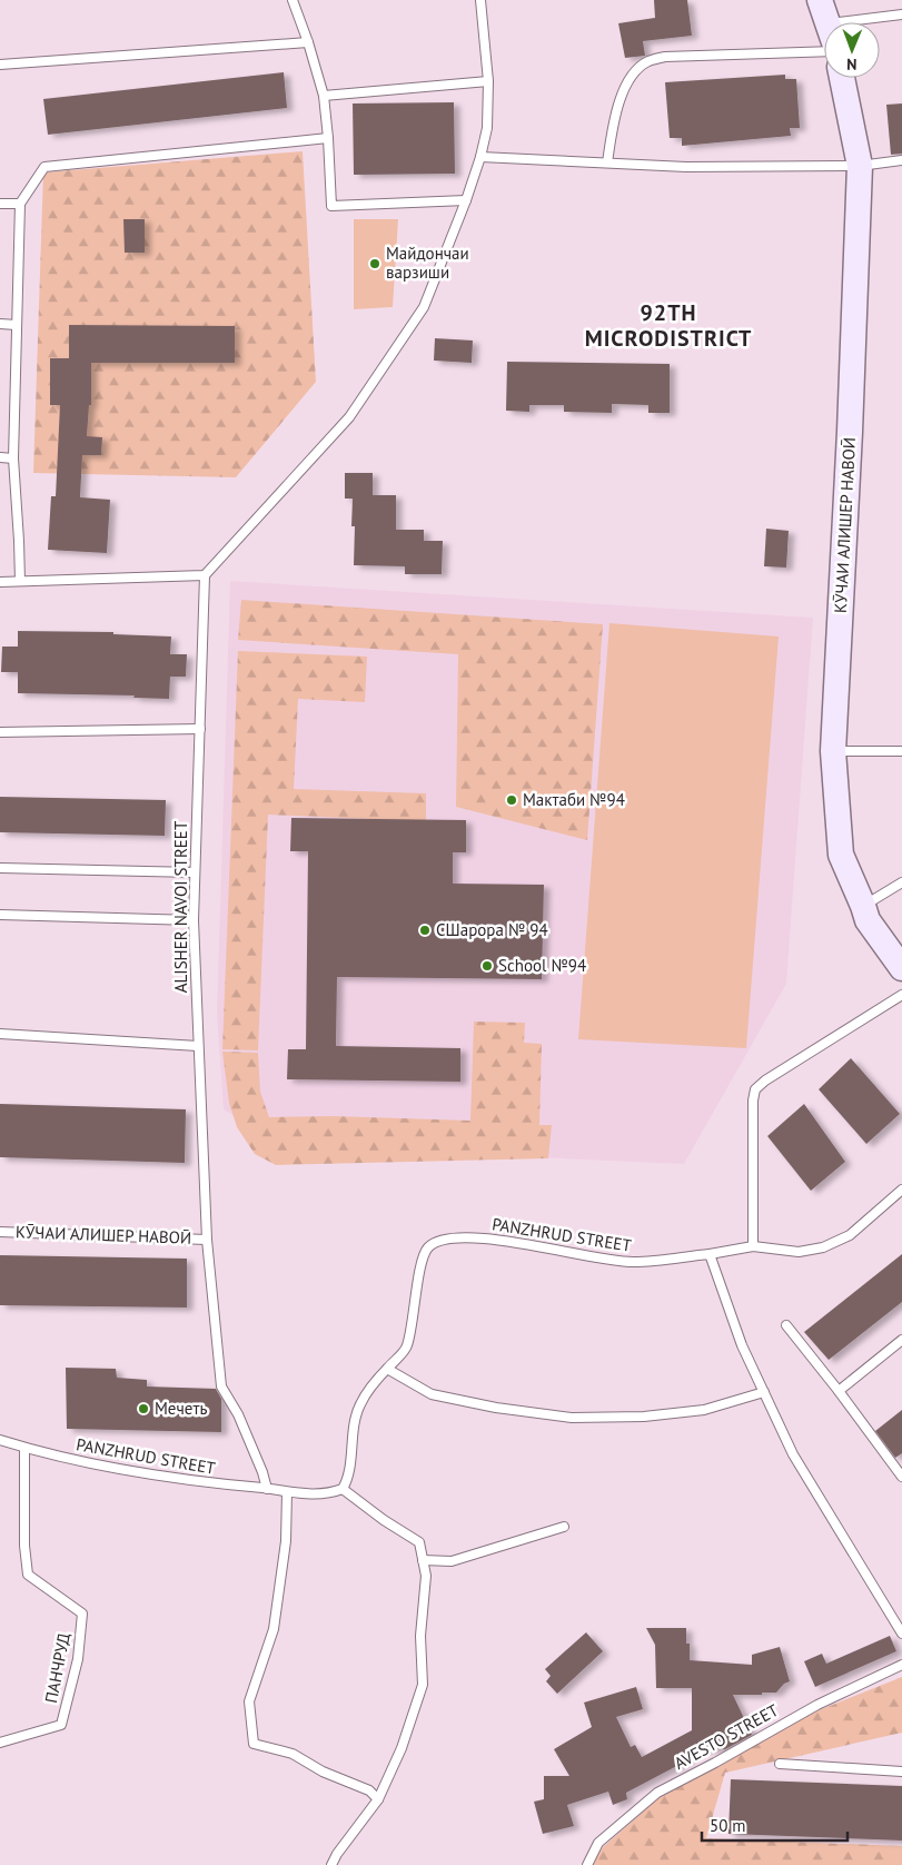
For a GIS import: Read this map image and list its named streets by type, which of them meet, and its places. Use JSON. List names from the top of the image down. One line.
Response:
{"streets":{"street":["КӮЧАИ АЛИШЕР НАВОӢ"],"lane":["ALISHER NAVOI STREET","PANZHRUD STREET","ПАНЧРУД","AVESTO STREET"]},"crossings":[["КӮЧАИ АЛИШЕР НАВОӢ","ALISHER NAVOI STREET"],["ALISHER NAVOI STREET","PANZHRUD STREET"],["PANZHRUD STREET","ПАНЧРУД"]],"districts":["92TH MICRODISTRICT"],"places":["Майдончаи варзиши","Мактаби №94","СШарора № 94","School №94","Мечеть"],"scale_bar":"50 m","north":"bottom"}
